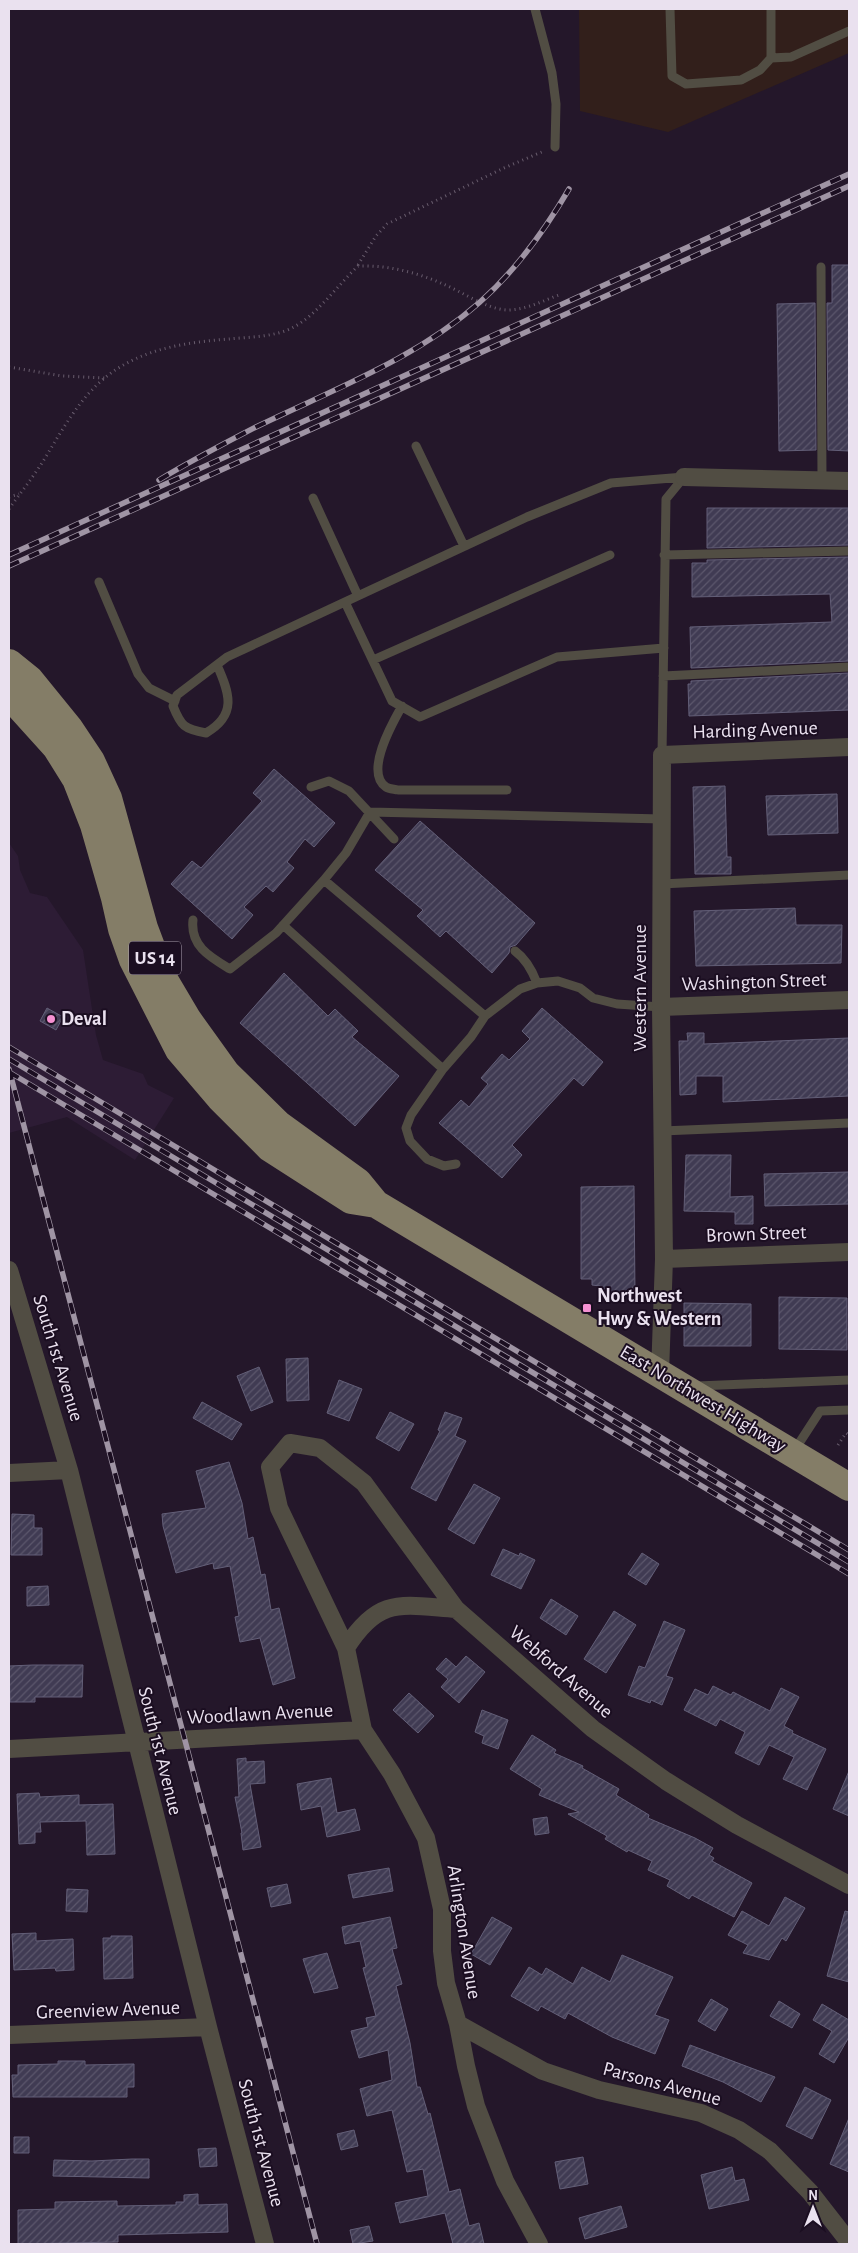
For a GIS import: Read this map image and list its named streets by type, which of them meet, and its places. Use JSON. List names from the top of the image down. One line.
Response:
{"streets":{"main road":["US 14","East Northwest Highway"],"street":["Harding Avenue","Washington Street","Western Avenue","Brown Street","South 1st Avenue","Webford Avenue","Woodlawn Avenue","Arlington Avenue","Greenview Avenue","Parsons Avenue"]},"crossings":[["Harding Avenue","Western Avenue"],["Washington Street","Western Avenue"],["Western Avenue","Brown Street"],["Western Avenue","East Northwest Highway"],["South 1st Avenue","Woodlawn Avenue"],["South 1st Avenue","Greenview Avenue"],["Webford Avenue","Arlington Avenue"],["Woodlawn Avenue","Arlington Avenue"],["Arlington Avenue","Parsons Avenue"]],"places":{"other":["Deval"],"transit":["Northwest Hwy & Western"]},"north":"top"}
